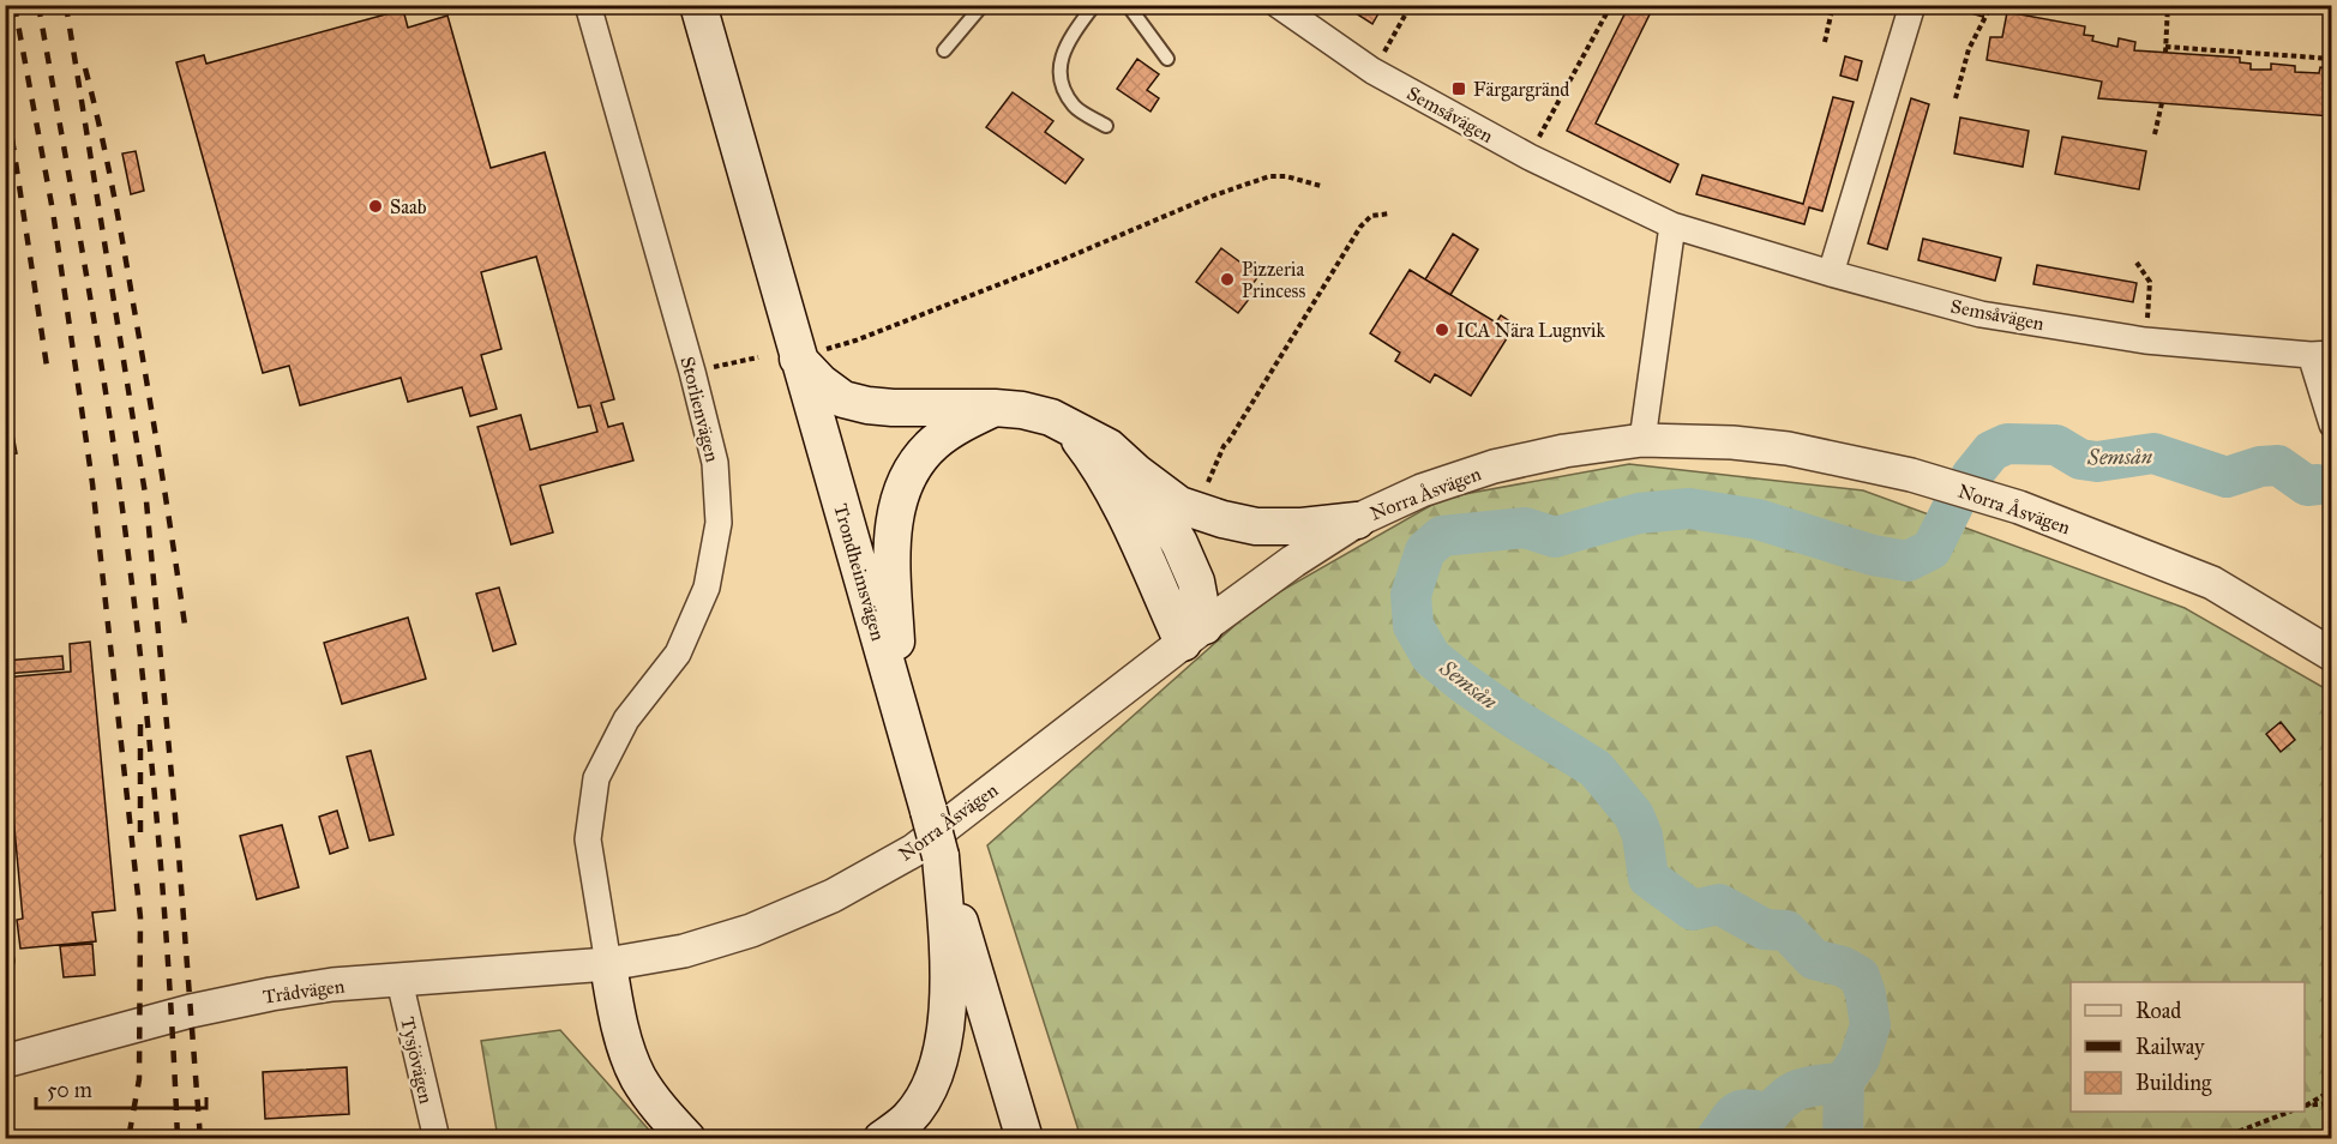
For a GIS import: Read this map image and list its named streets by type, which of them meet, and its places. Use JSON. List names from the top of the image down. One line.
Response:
{"streets":{"main road":["Trondheimsvägen"],"street":["Semsåvägen","Storlienvägen","Norra Åsvägen","Trådvägen","Tysjövägen"]},"crossings":[["Storlienvägen","Norra Åsvägen"],["Storlienvägen","Trådvägen"],["Norra Åsvägen","Trondheimsvägen"],["Norra Åsvägen","Trådvägen"],["Trådvägen","Tysjövägen"]],"water":["Semsån"],"places":{"transit":["Färgargränd"],"other":["Saab","Pizzeria Princess","ICA Nära Lugnvik"]},"legend":["Road","Railway","Building"],"scale_bar":"50 m"}
